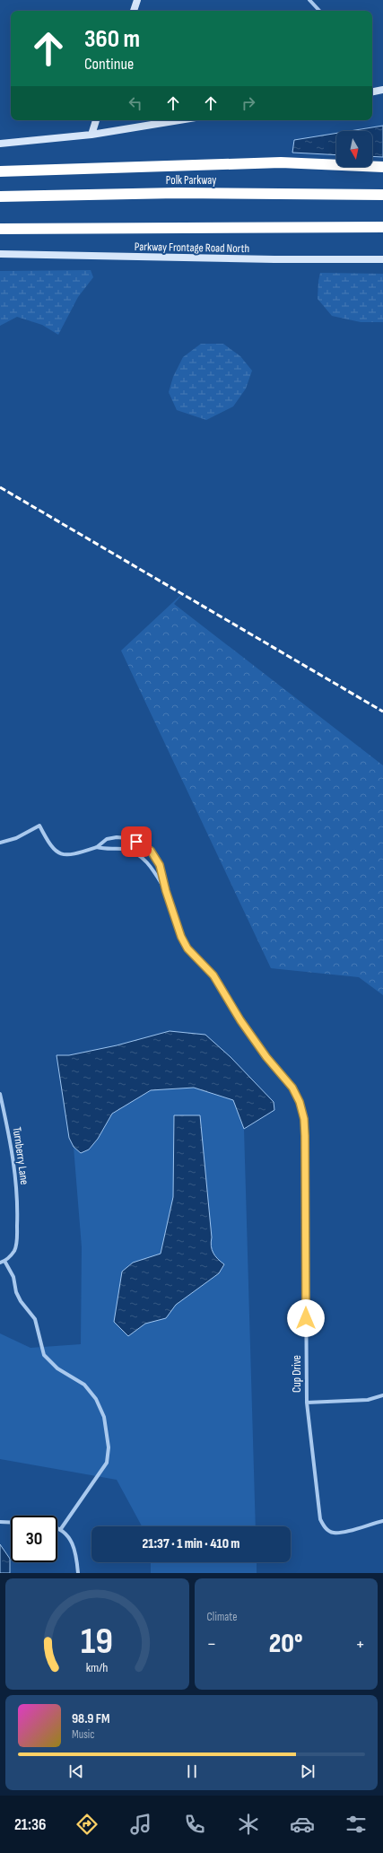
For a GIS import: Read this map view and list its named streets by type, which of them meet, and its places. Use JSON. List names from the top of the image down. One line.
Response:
{"streets":{"highway":["Polk Parkway"],"main road":["Parkway Frontage Road North"],"street":["Turnberry Lane","Cup Drive"]},"north":"bottom","page":{"turn":["360 m","Continue"],"limit":"30","trip":"21:37 · 1 min · 410 m","tile":"Climate","heat":["−","20°","+"],"song":["98.9 FM","Music"],"tabs":"21:36","gauge":["19","km/h"]}}
